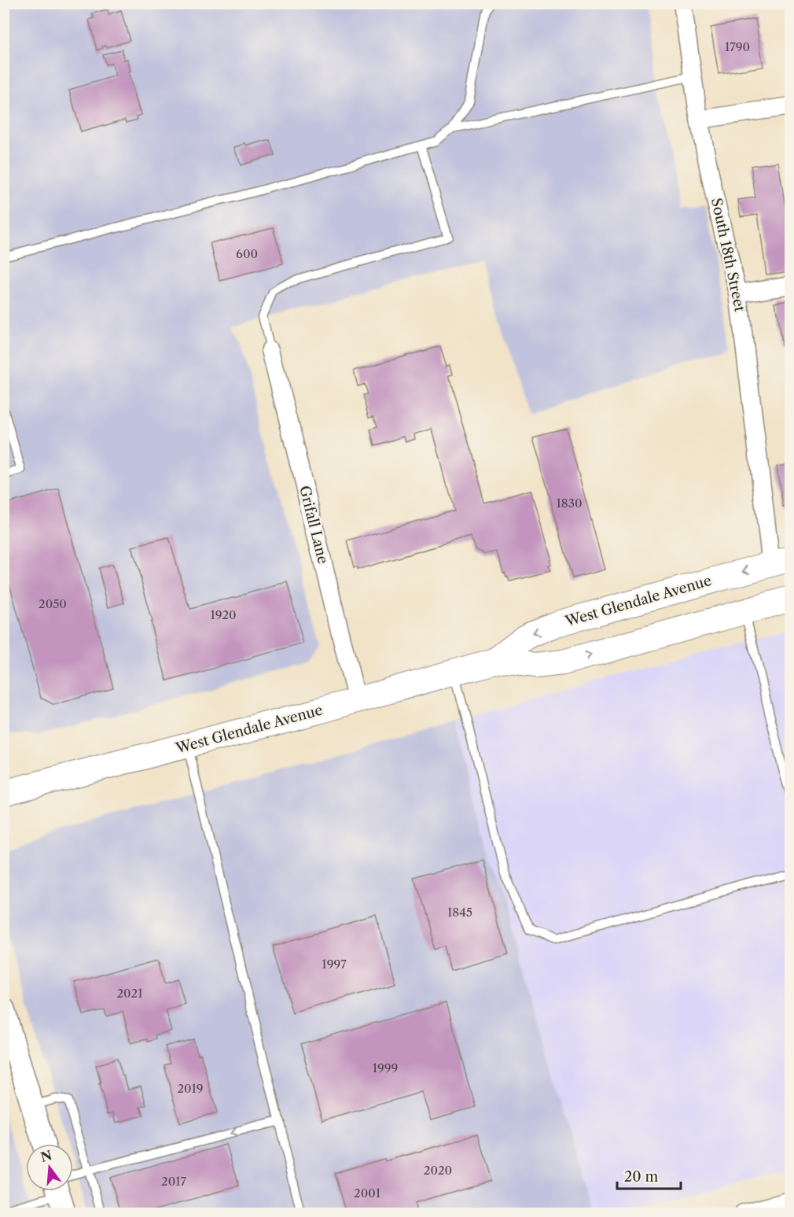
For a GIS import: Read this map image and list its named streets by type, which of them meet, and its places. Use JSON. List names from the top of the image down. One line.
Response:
{"streets":{"main road":["West Glendale Avenue"],"street":["South 18th Street","Grifall Lane"]},"crossings":[["South 18th Street","West Glendale Avenue"],["Grifall Lane","West Glendale Avenue"]],"house_numbers":["1790","600","1830","2050","1920","1845","1997","2021","1999","2019","2020","2017","2001"],"scale_bar":"20 m","north":"top"}
